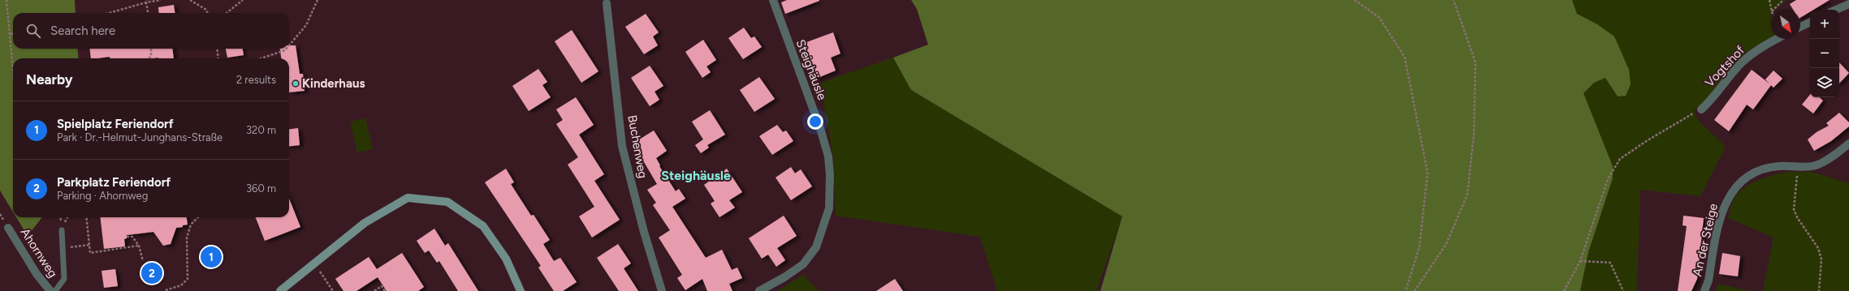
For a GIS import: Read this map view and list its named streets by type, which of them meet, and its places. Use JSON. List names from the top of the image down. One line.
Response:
{"streets":{"street":["Vogtshof","Steighäusle","Buchenweg","An der Steige","Ahornweg"]},"districts":["Steighäusle"],"places":["Kinderhaus"],"north":"bottom right","page":{"map_buttons":["+","−"],"search":"Search here","heading":["Nearby","2 results"],"list":[{"mark":"1","name":"Spielplatz Feriendorf","note":"Park · Dr.-Helmut-Junghans-Straße","value":"320 m"},{"mark":"2","name":"Parkplatz Feriendorf","note":"Parking · Ahornweg","value":"360 m"}],"pins":["1","2"]}}
